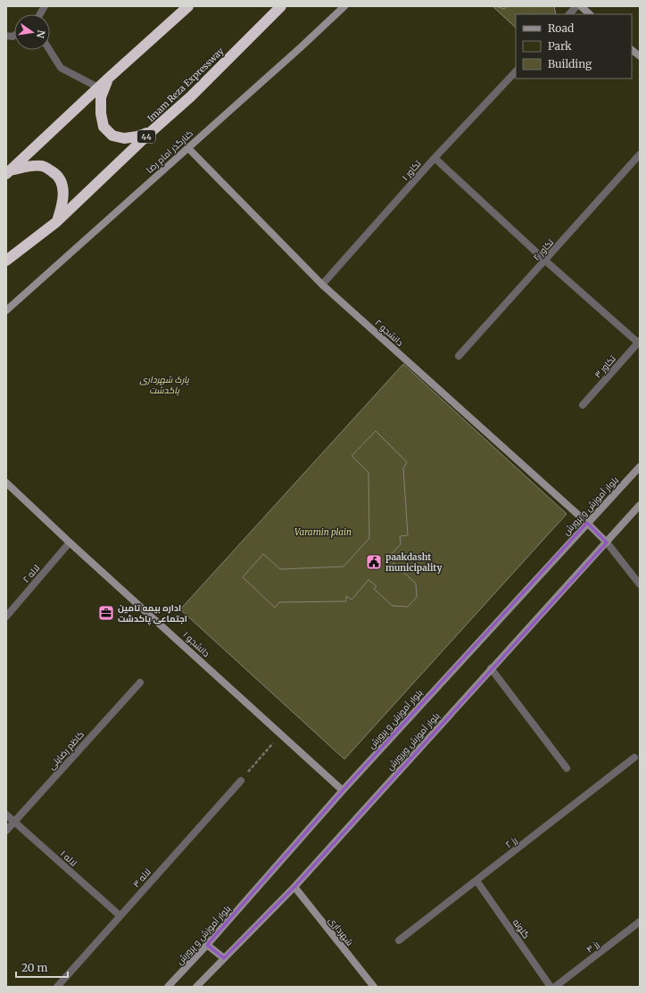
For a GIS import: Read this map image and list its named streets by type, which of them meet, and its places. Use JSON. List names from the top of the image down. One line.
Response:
{"streets":{"highway":["Imam Reza Expressway","44"],"street":["کنارگذر امام رضا","تکاور ۱","تکاور ۲","دانشجو ۲","تکاور ۳","بلوار آموزش و پرورش","لاله ۲","دانشجو ۱","بلوار آموزش وپرورش","کاظم رضایتی","رز ۲","لاله ۱","لاله ۳","گلونه","شهرداری","رز ۴"]},"crossings":[["کنارگذر امام رضا","دانشجو ۲"],["تکاور ۱","دانشجو ۲"],["دانشجو ۲","بلوار آموزش و پرورش"],["دانشجو ۲","بلوار آموزش وپرورش"],["بلوار آموزش و پرورش","دانشجو ۱"],["لاله ۲","دانشجو ۱"],["بلوار آموزش وپرورش","شهرداری"],["کاظم رضایتی","لاله ۱"],["رز ۲","گلونه"],["لاله ۱","لاله ۳"]],"parks":["پارک شهرداری پاکدشت","Varamin plain"],"places":{"public building":["paakdasht municipality"],"office":["اداره بیمه تامین اجتماعی پاکدشت"]},"legend":["Road","Park","Building"],"scale_bar":"20 m","north":"right"}
